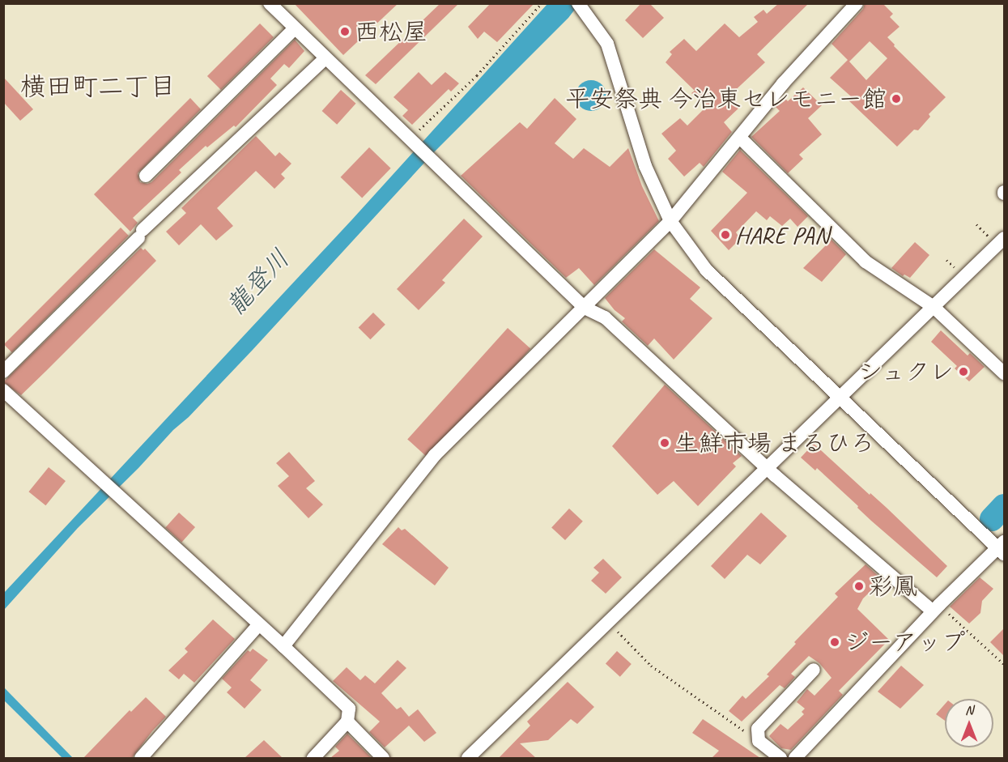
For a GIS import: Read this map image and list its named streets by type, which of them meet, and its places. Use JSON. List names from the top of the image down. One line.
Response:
{"districts":["横田町二丁目"],"water":["龍登川"],"places":["西松屋","平安祭典 今治東セレモニー館","HARE PAN","シュクレ","生鮮市場 まるひろ","彩鳳","ジーアップ"],"north":"top"}
